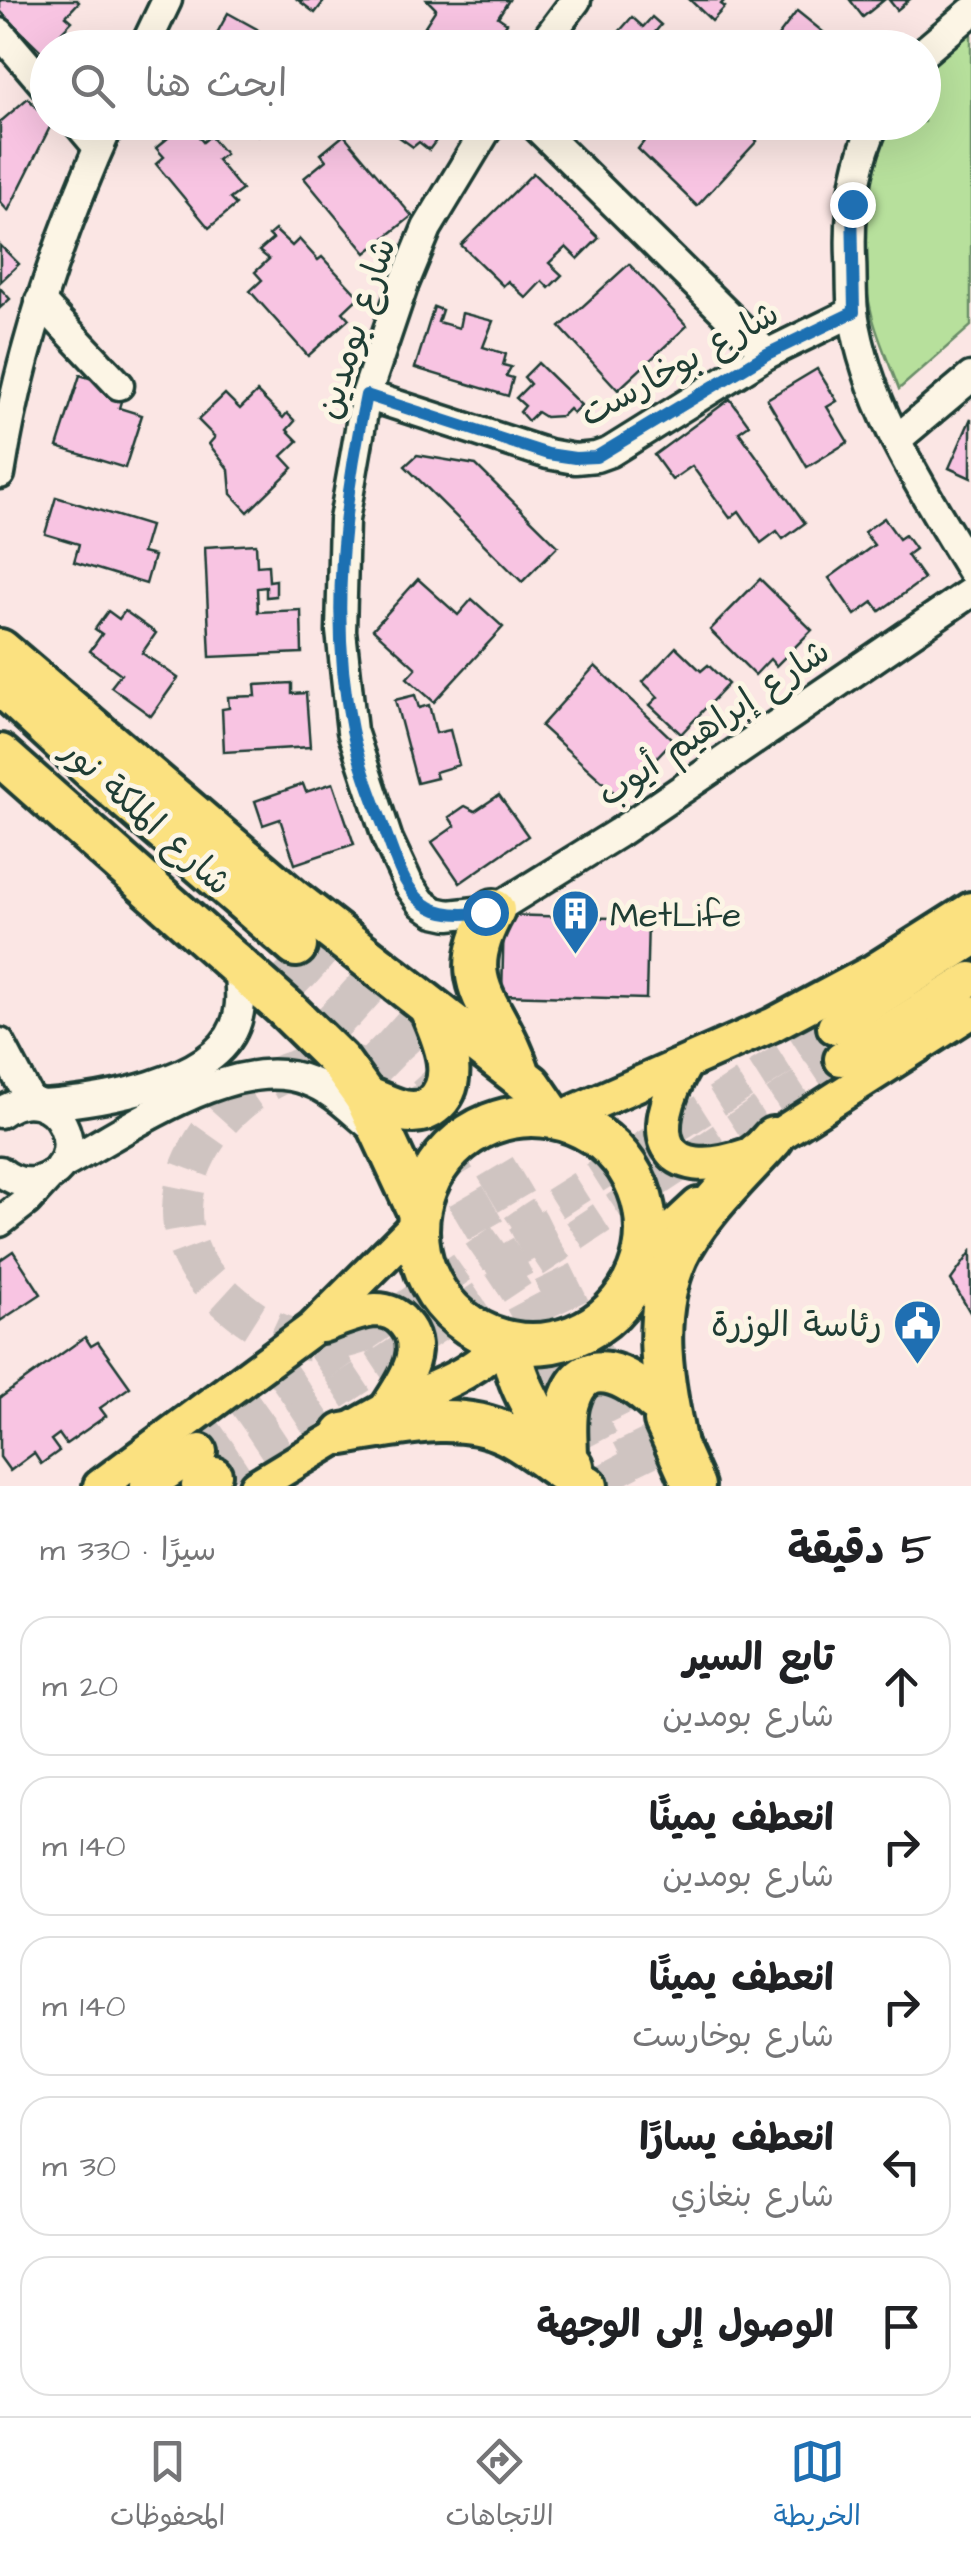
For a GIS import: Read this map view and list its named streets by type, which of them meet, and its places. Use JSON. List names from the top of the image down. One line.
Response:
{"streets":{"highway":["شارع الملكة نور"],"street":["شارع بومدين","شارع بوخارست","شارع إبراهيم أيوب"]},"crossings":[["شارع بومدين","شارع بوخارست"],["شارع بومدين","شارع إبراهيم أيوب"]],"places":{"building":["MetLife"],"public building":["رئاسة الوزرة"]},"page":{"search":"ابحث هنا","heading":["5 دقيقة","سيرًا · 330 m"],"list":[["تابع السير","شارع بومدين","20 m"],["انعطف يمينًا","شارع بومدين","140 m"],["انعطف يمينًا","شارع بوخارست","140 m"],["انعطف يسارًا","شارع بنغازي","30 m"],"الوصول إلى الوجهة"],"nav":["الخريطة","الاتجاهات","المحفوظات"]}}
